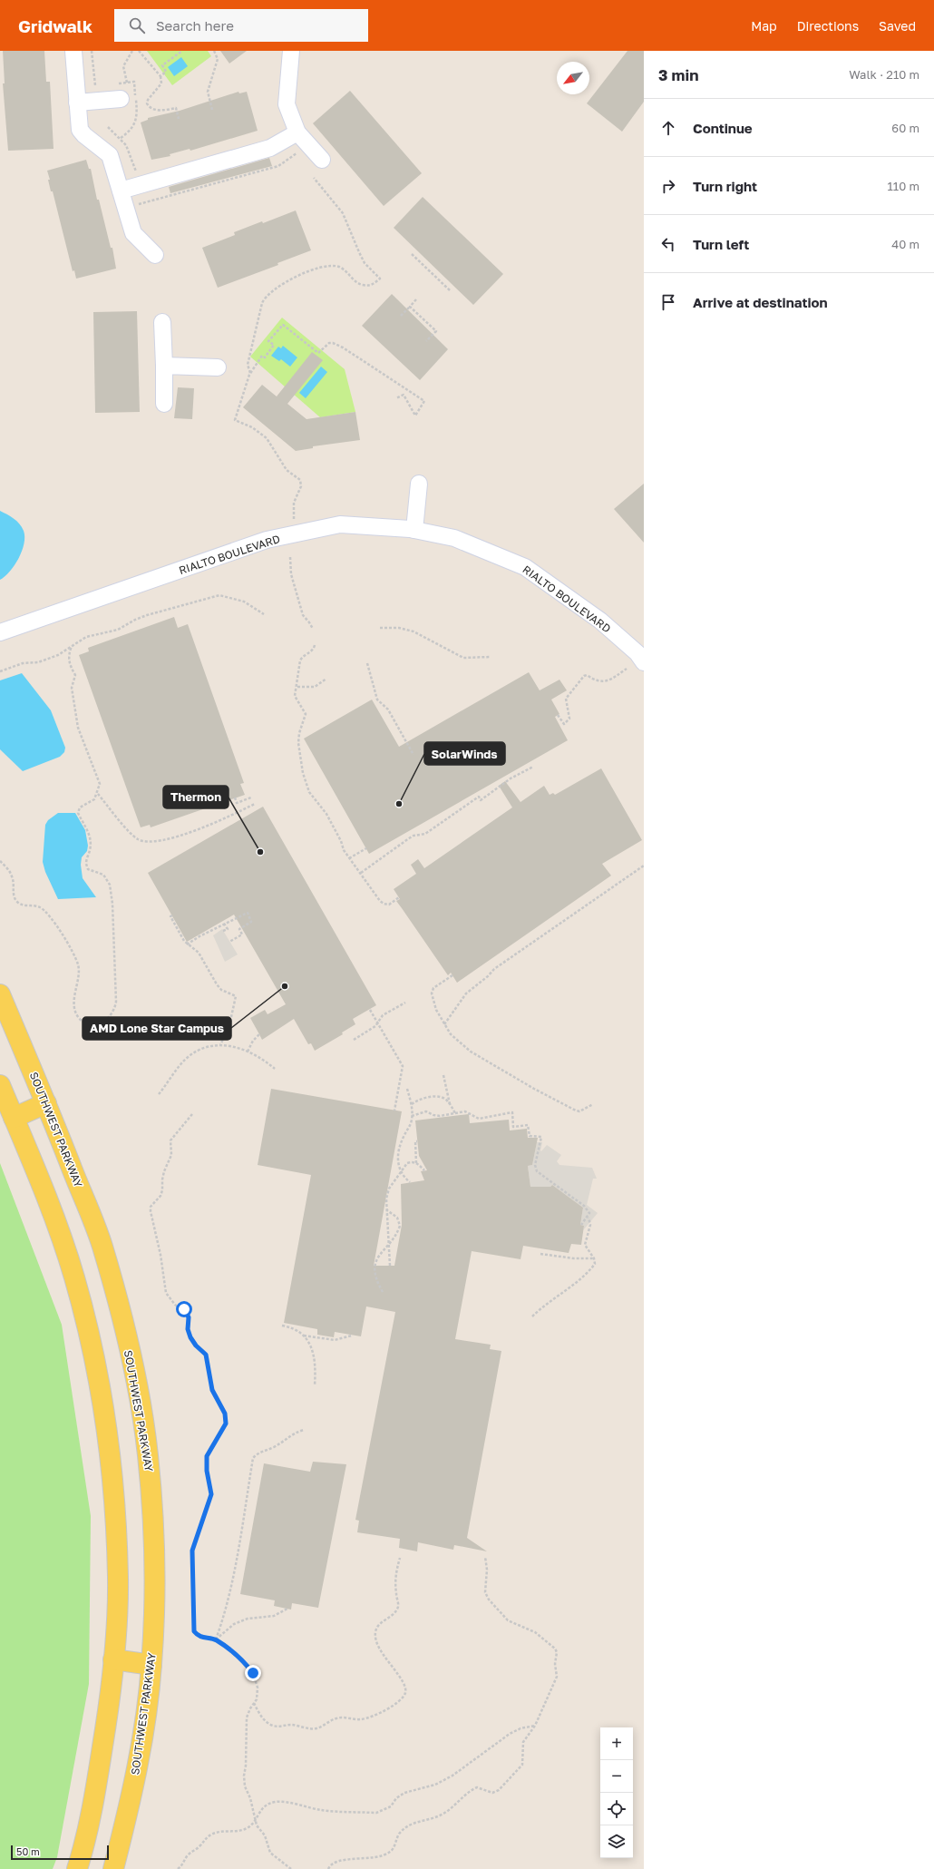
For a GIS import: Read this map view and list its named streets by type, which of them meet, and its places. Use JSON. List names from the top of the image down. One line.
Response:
{"streets":{"main road":["SOUTHWEST PARKWAY"],"street":["RIALTO BOULEVARD"]},"places":["SolarWinds","Thermon","AMD Lone Star Campus"],"scale_bar":"50 m","north":"bottom left","page":{"header":"Gridwalk","search":"Search here","nav":["Map","Directions","Saved"],"heading":["3 min","Walk · 210 m"],"list":[["Continue","60 m"],["Turn right","110 m"],["Turn left","40 m"],"Arrive at destination"],"map_buttons":["+","−"],"scale":"50 m"}}
